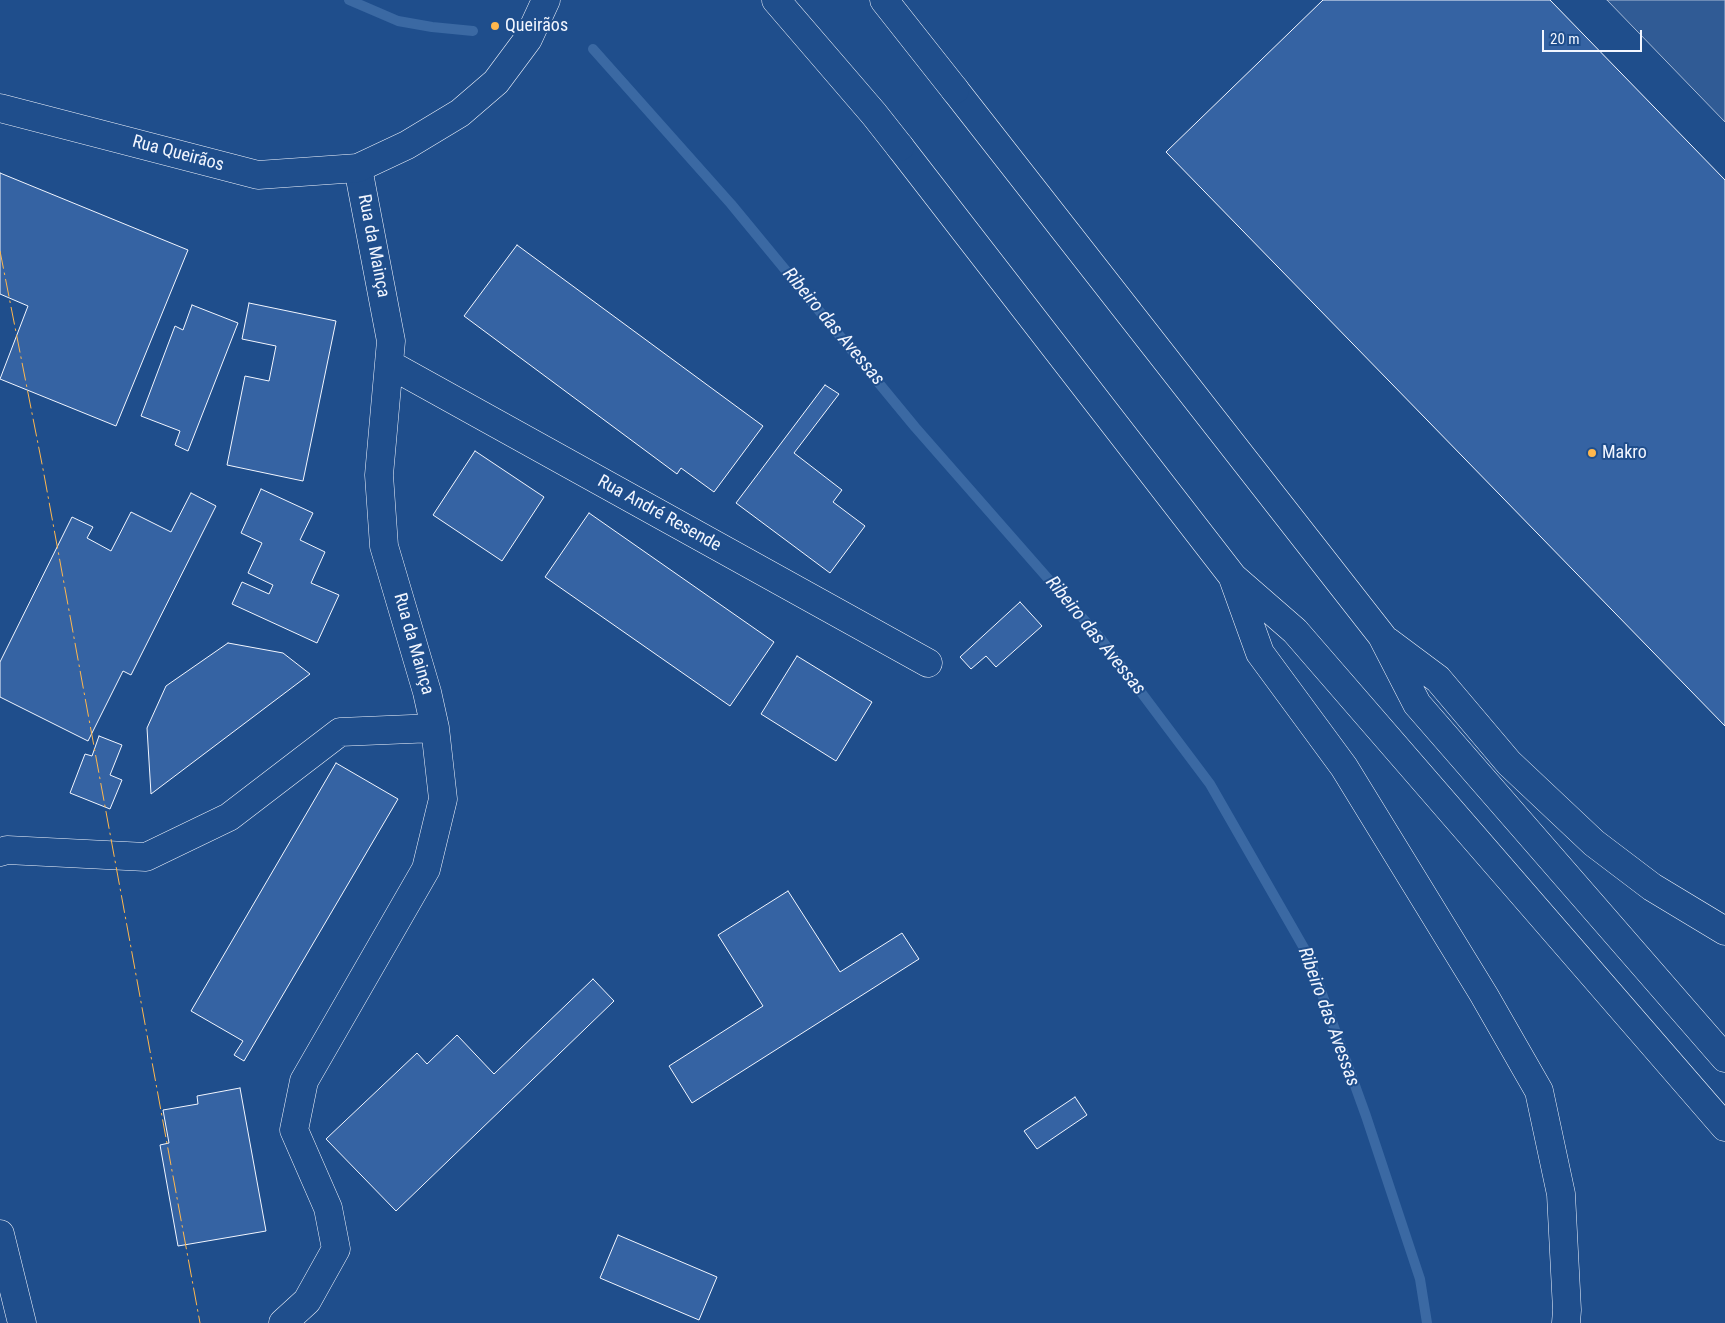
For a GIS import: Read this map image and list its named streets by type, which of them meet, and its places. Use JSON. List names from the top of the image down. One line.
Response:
{"streets":{"main road":["Rua Queirãos","Rua da Mainça","Rua André Resende"]},"crossings":[["Rua Queirãos","Rua da Mainça"],["Rua da Mainça","Rua André Resende"]],"water":["Ribeiro das Avessas"],"places":["Queirãos","Makro"],"scale_bar":"20 m"}
